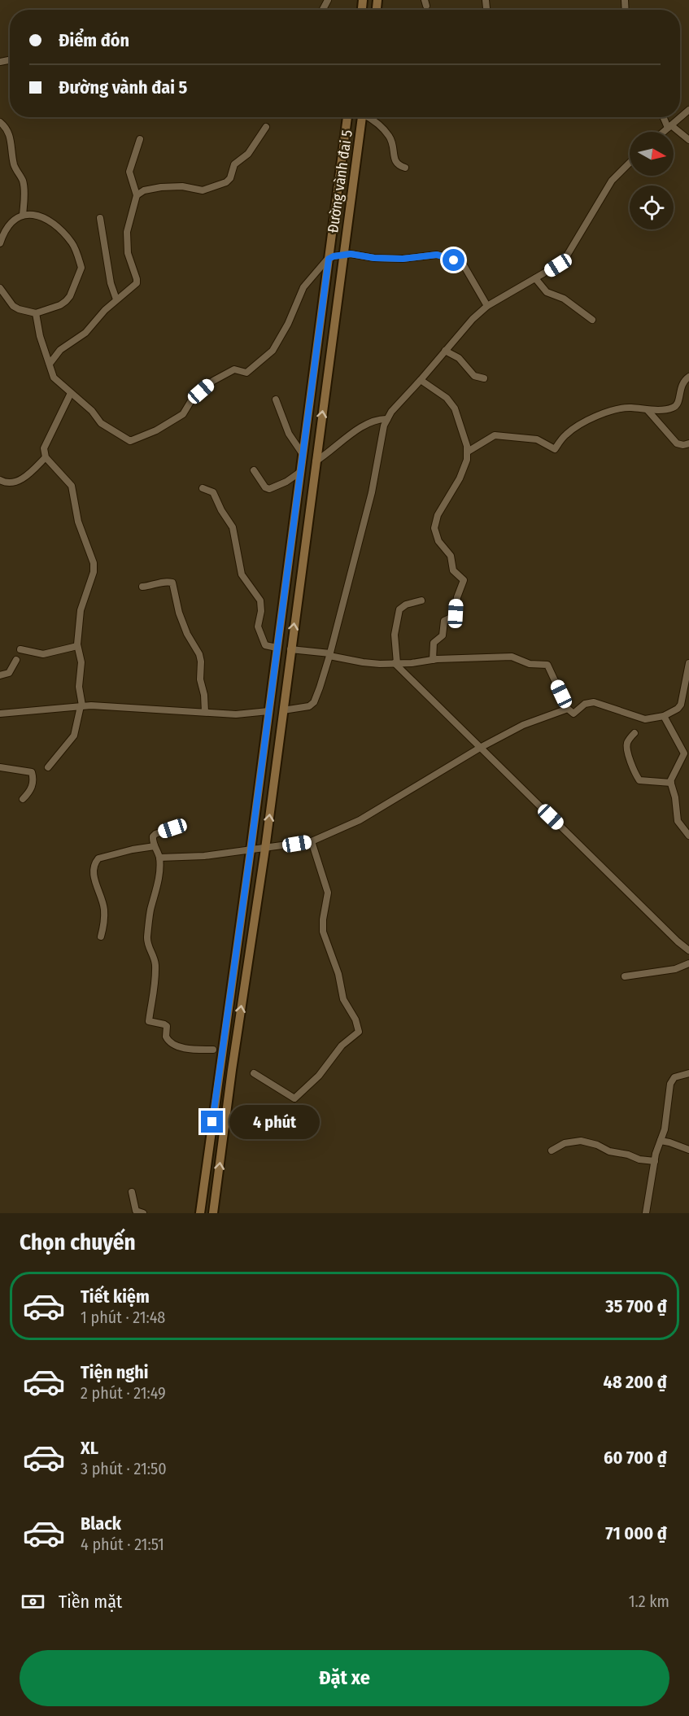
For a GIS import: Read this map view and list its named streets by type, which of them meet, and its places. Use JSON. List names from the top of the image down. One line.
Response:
{"streets":{"main road":["Đường vành đai 5"]},"north":"right","page":{"banner":["Điểm đón","Đường vành đai 5"],"bubble":"4 phút","heading":"Chọn chuyến","list":[{"name":"Tiết kiệm","note":"1 phút · 21:48","value":"35 700 ₫"},{"name":"Tiện nghi","note":"2 phút · 21:49","value":"48 200 ₫"},{"name":"XL","note":"3 phút · 21:50","value":"60 700 ₫"},{"name":"Black","note":"4 phút · 21:51","value":"71 000 ₫"}],"pay":["Tiền mặt","1.2 km"],"buttons":"Đặt xe"}}
